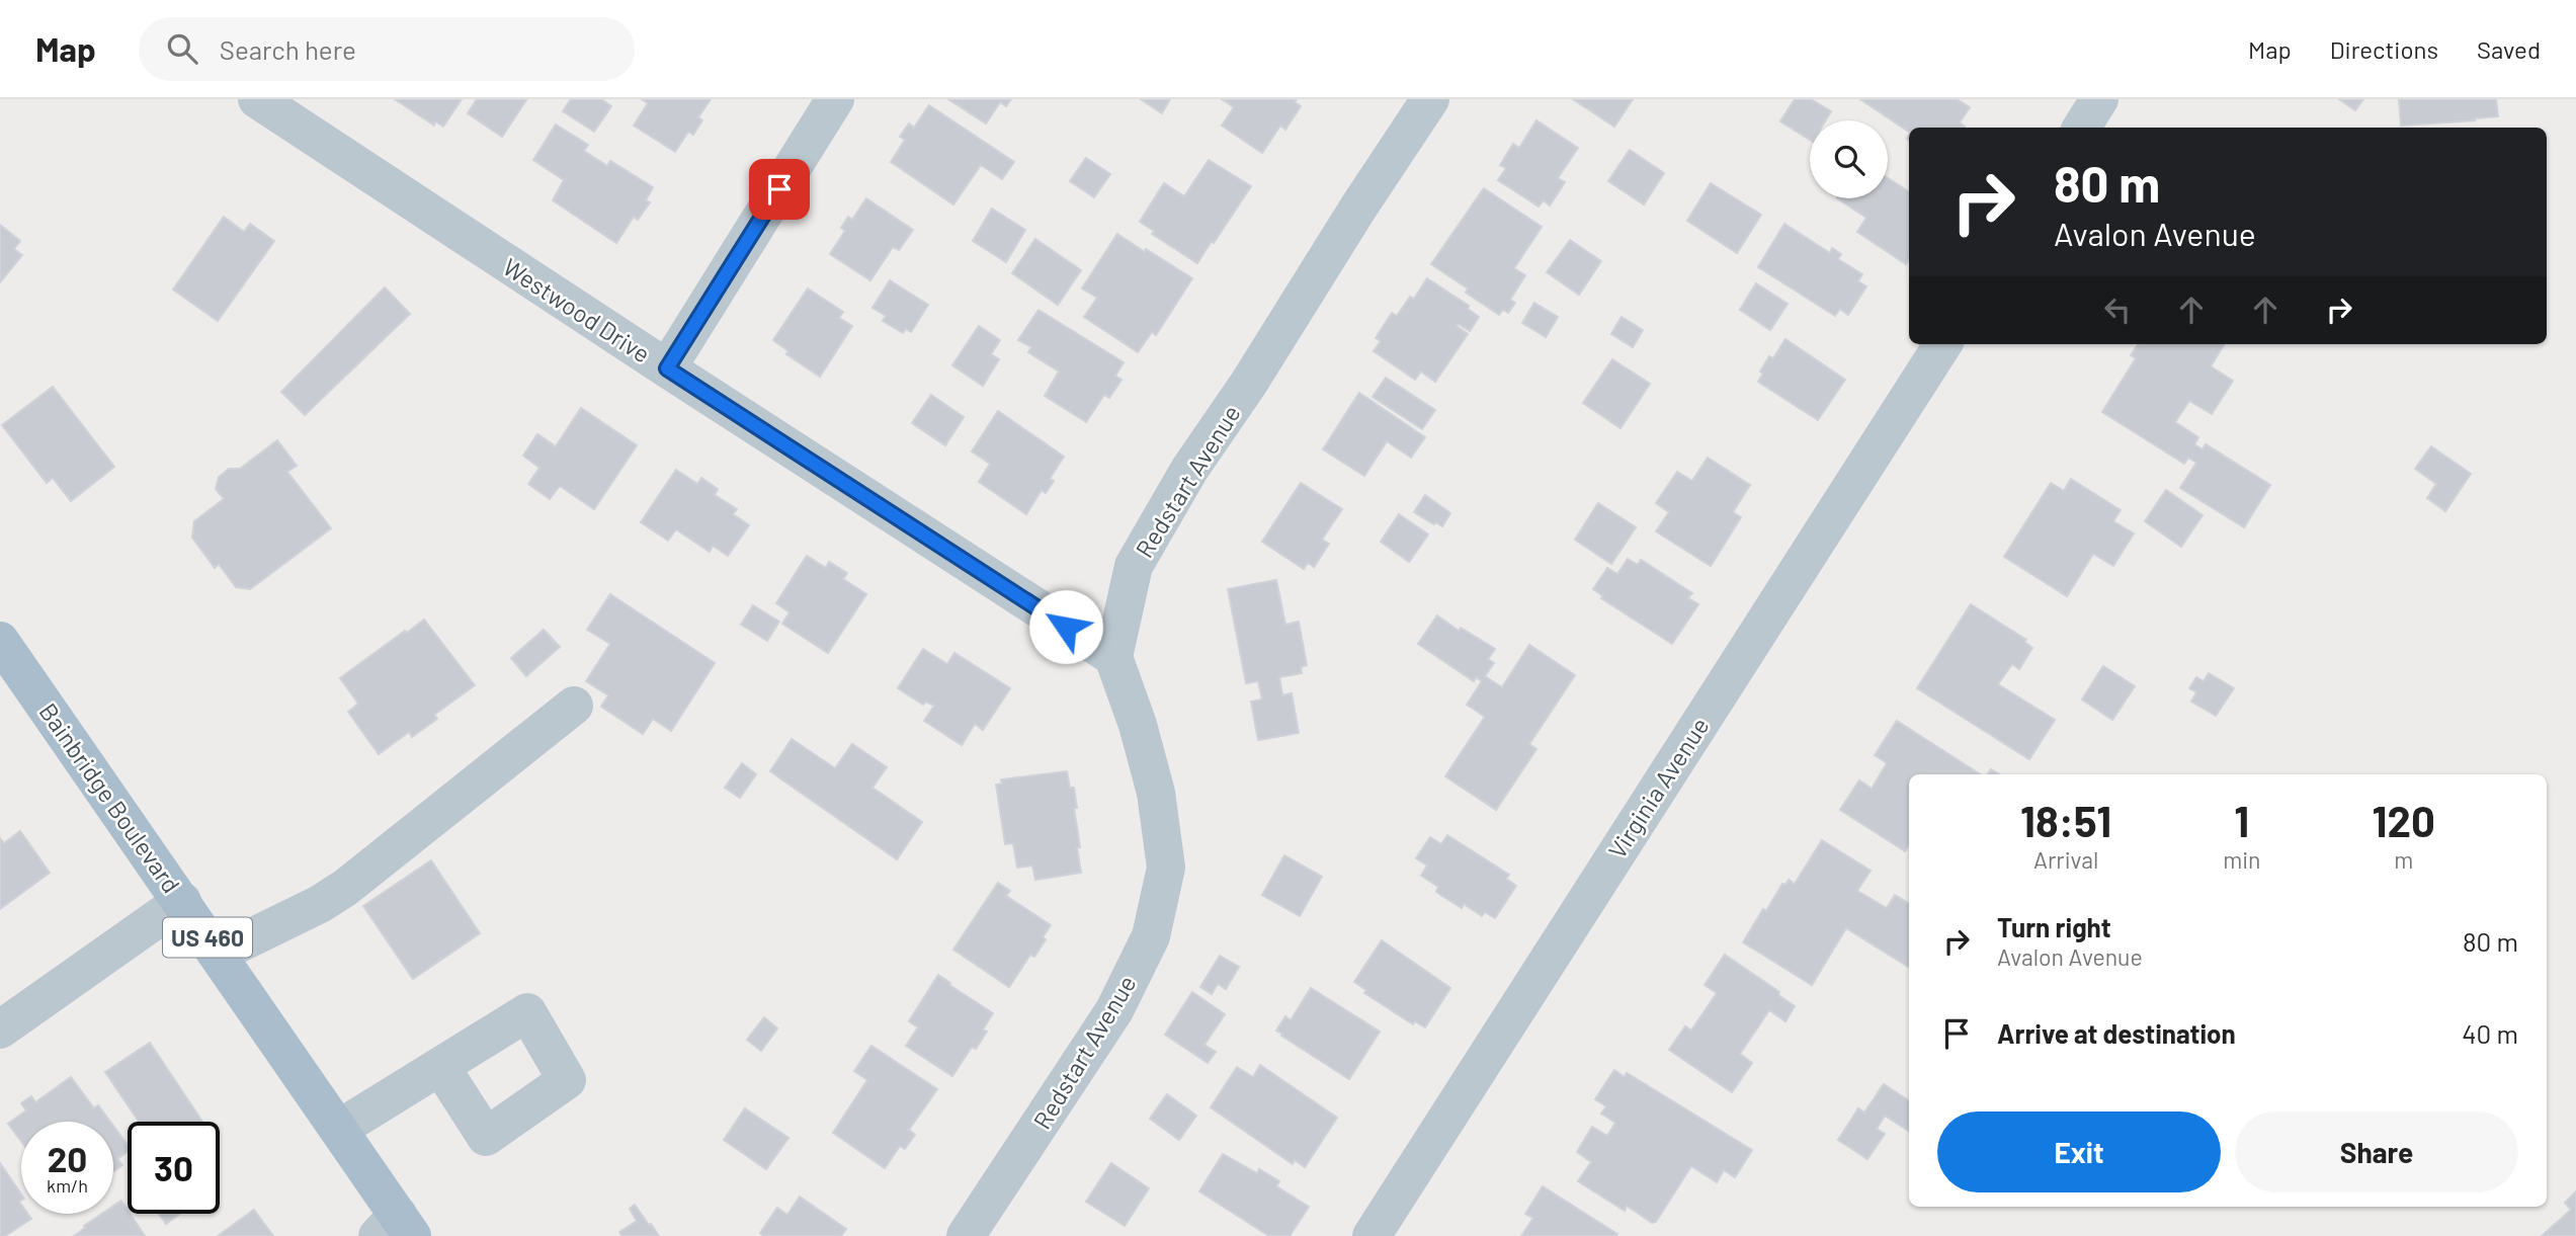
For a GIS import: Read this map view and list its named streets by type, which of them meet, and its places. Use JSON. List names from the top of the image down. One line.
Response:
{"streets":{"main road":["Bainbridge Boulevard","US 460"],"street":["Westwood Drive","Redstart Avenue","Virginia Avenue"]},"crossings":[["Westwood Drive","Redstart Avenue"]],"page":{"header":"Map","search":"Search here","nav":["Map","Directions","Saved"],"turn":["80 m","Avalon Avenue"],"eta":["18:51","Arrival","1","min","120","m"],"list":[{"name":"Turn right","note":"Avalon Avenue","value":"80 m"},{"name":"Arrive at destination","value":"40 m"}],"buttons":["Exit","Share"],"speed":"20 km/h","limit":"30"}}
